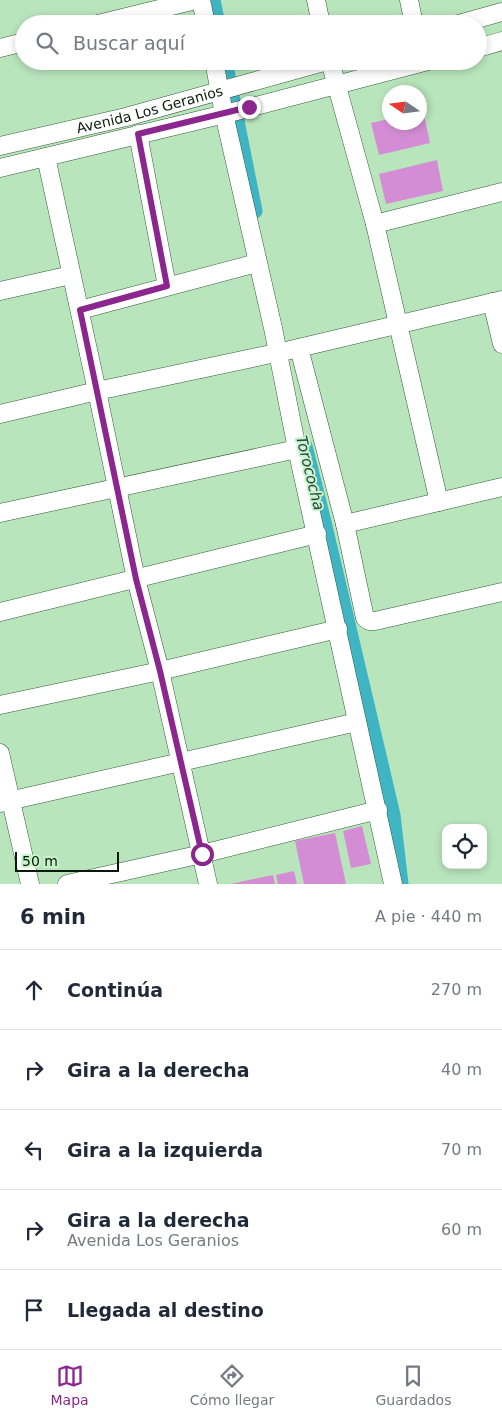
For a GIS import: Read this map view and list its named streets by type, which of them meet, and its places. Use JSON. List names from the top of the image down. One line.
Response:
{"streets":{"street":["Avenida Los Geranios"]},"water":["Torococha"],"scale_bar":"50 m","north":"left","page":{"search":"Buscar aquí","scale":"50 m","heading":["6 min","A pie · 440 m"],"list":[["Continúa","270 m"],["Gira a la derecha","40 m"],["Gira a la izquierda","70 m"],["Gira a la derecha","Avenida Los Geranios","60 m"],"Llegada al destino"],"nav":["Mapa","Cómo llegar","Guardados"]}}
